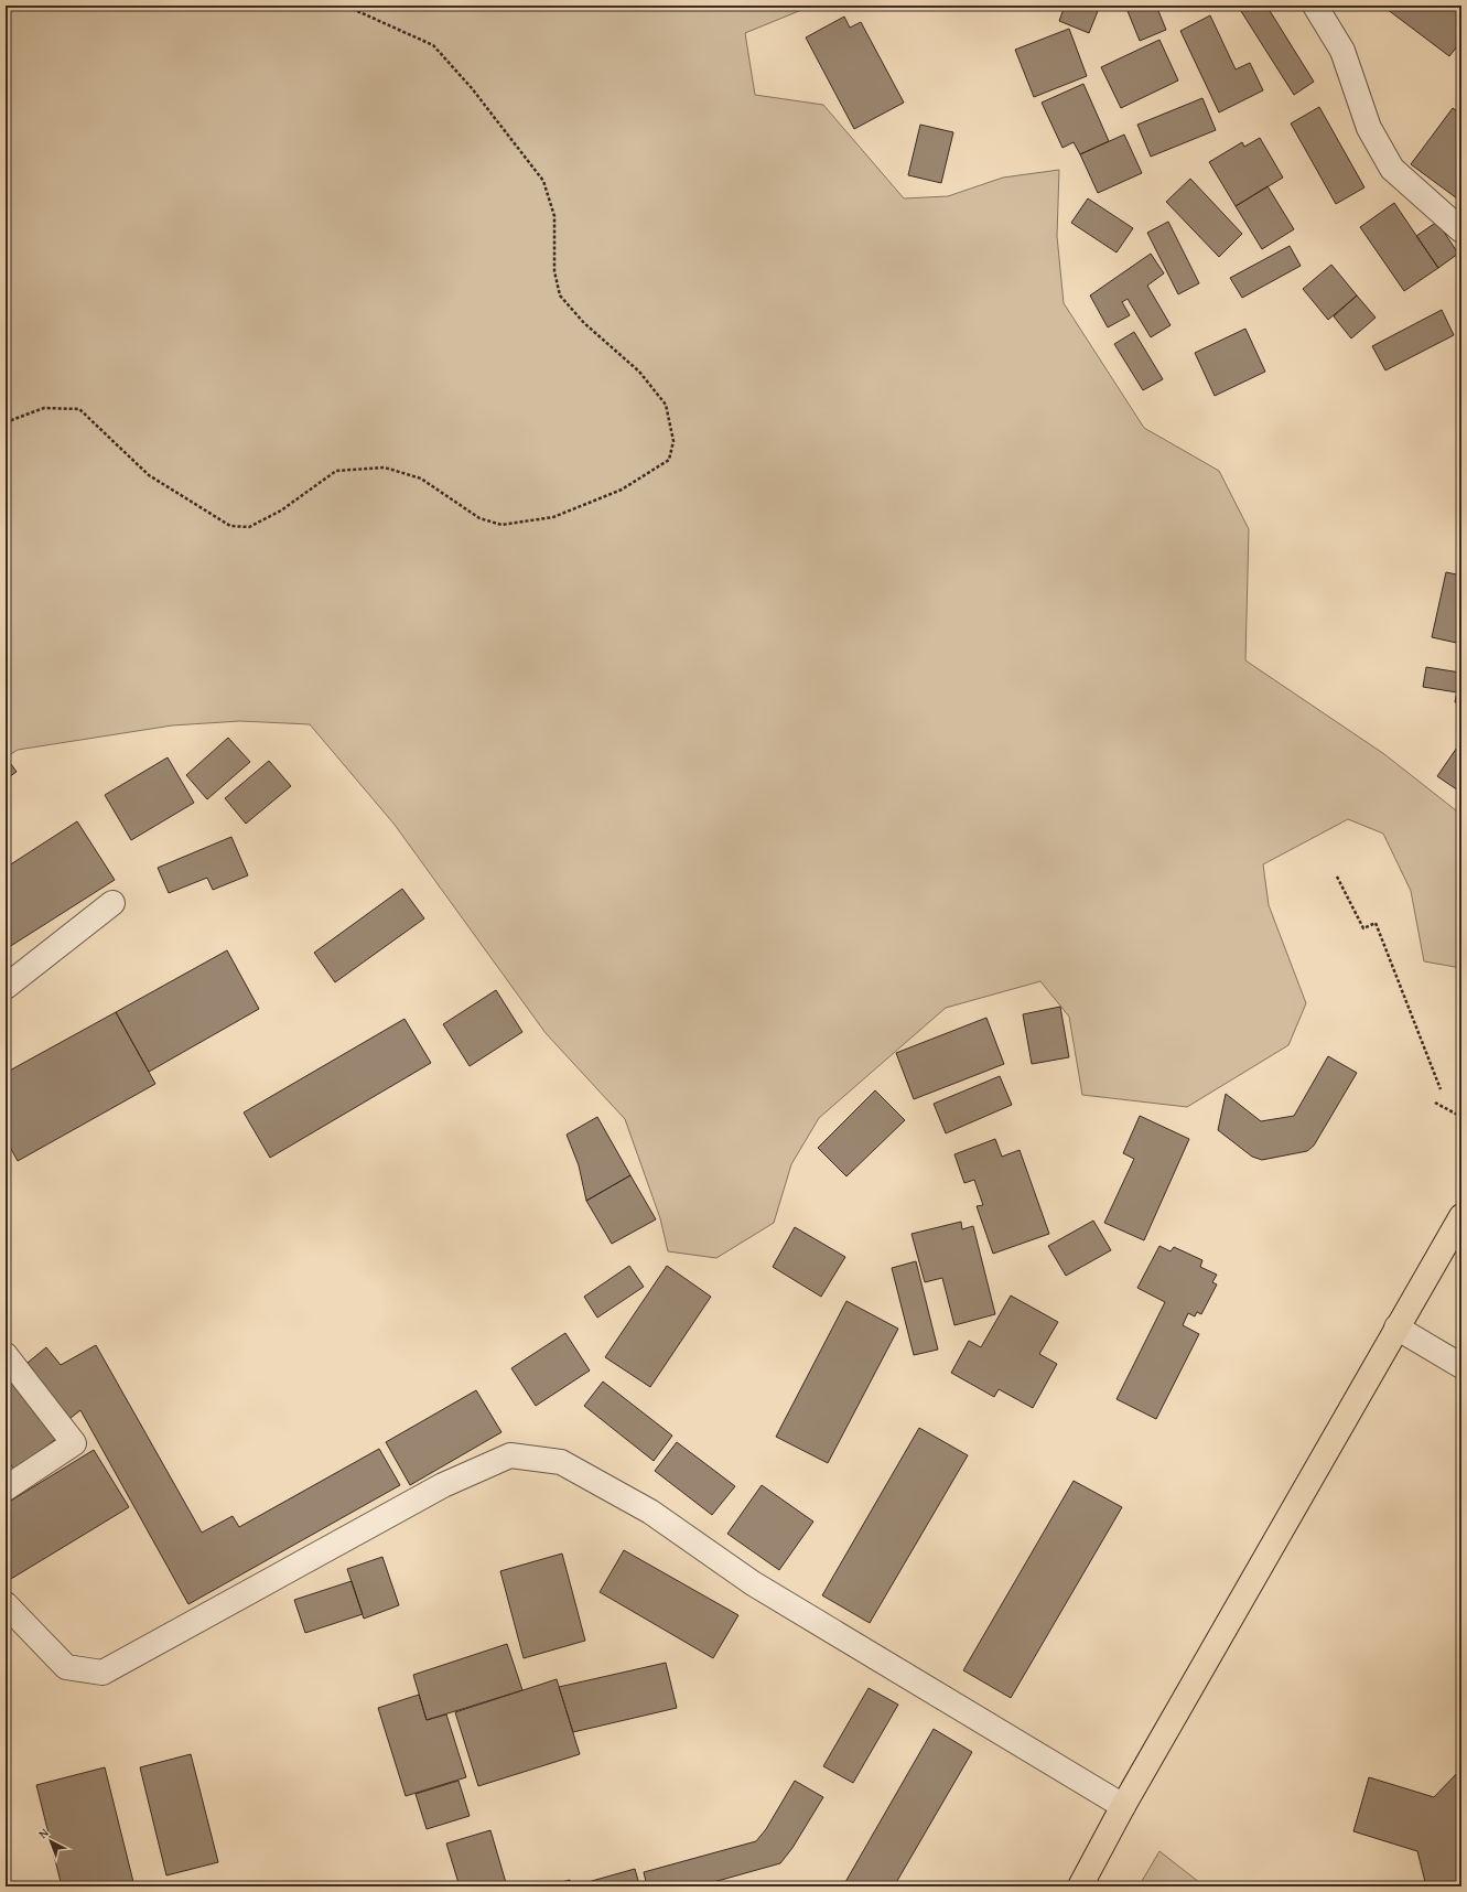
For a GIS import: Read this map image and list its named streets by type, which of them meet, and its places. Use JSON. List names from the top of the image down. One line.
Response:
{"north":"top left"}
